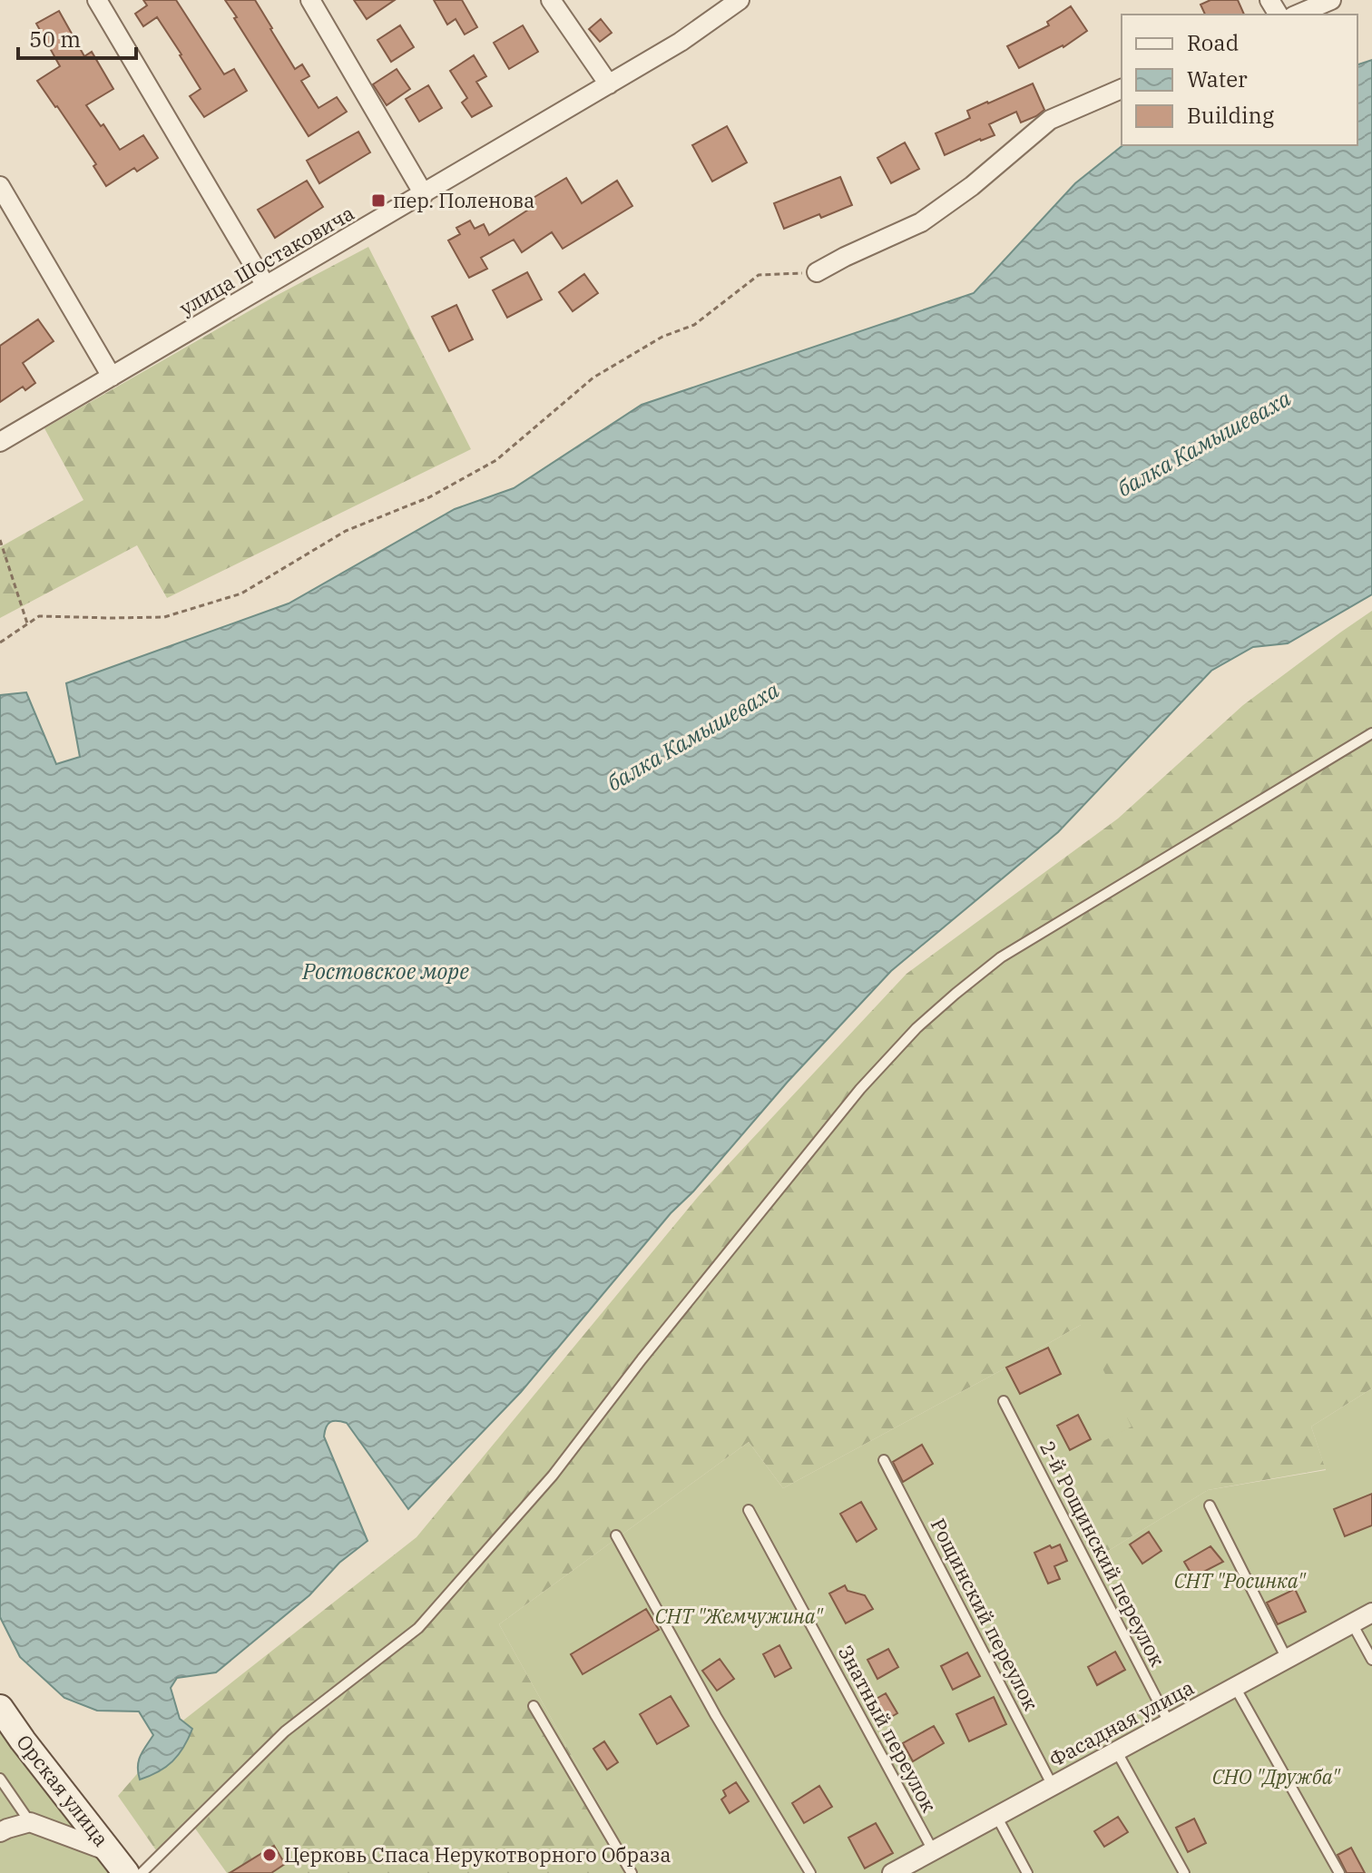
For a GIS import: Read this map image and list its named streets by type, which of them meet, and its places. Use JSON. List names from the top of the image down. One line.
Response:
{"streets":{"main road":["Орская улица"],"street":["улица Шостаковича","Фасадная улица"],"lane":["2-й Рощинский переулок","Рощинский переулок","Знатный переулок"]},"crossings":[["2-й Рощинский переулок","Фасадная улица"],["Рощинский переулок","Фасадная улица"],["Фасадная улица","Знатный переулок"]],"water":["балка Камышеваха","Ростовское море"],"parks":["СНТ \"Росинка\"","СНТ \"Жемчужина\"","СНО \"Дружба\""],"places":{"transit":["пер. Поленова"],"other":["Церковь Спаса Нерукотворного Образа"]},"legend":["Road","Water","Building"],"scale_bar":"50 m"}
